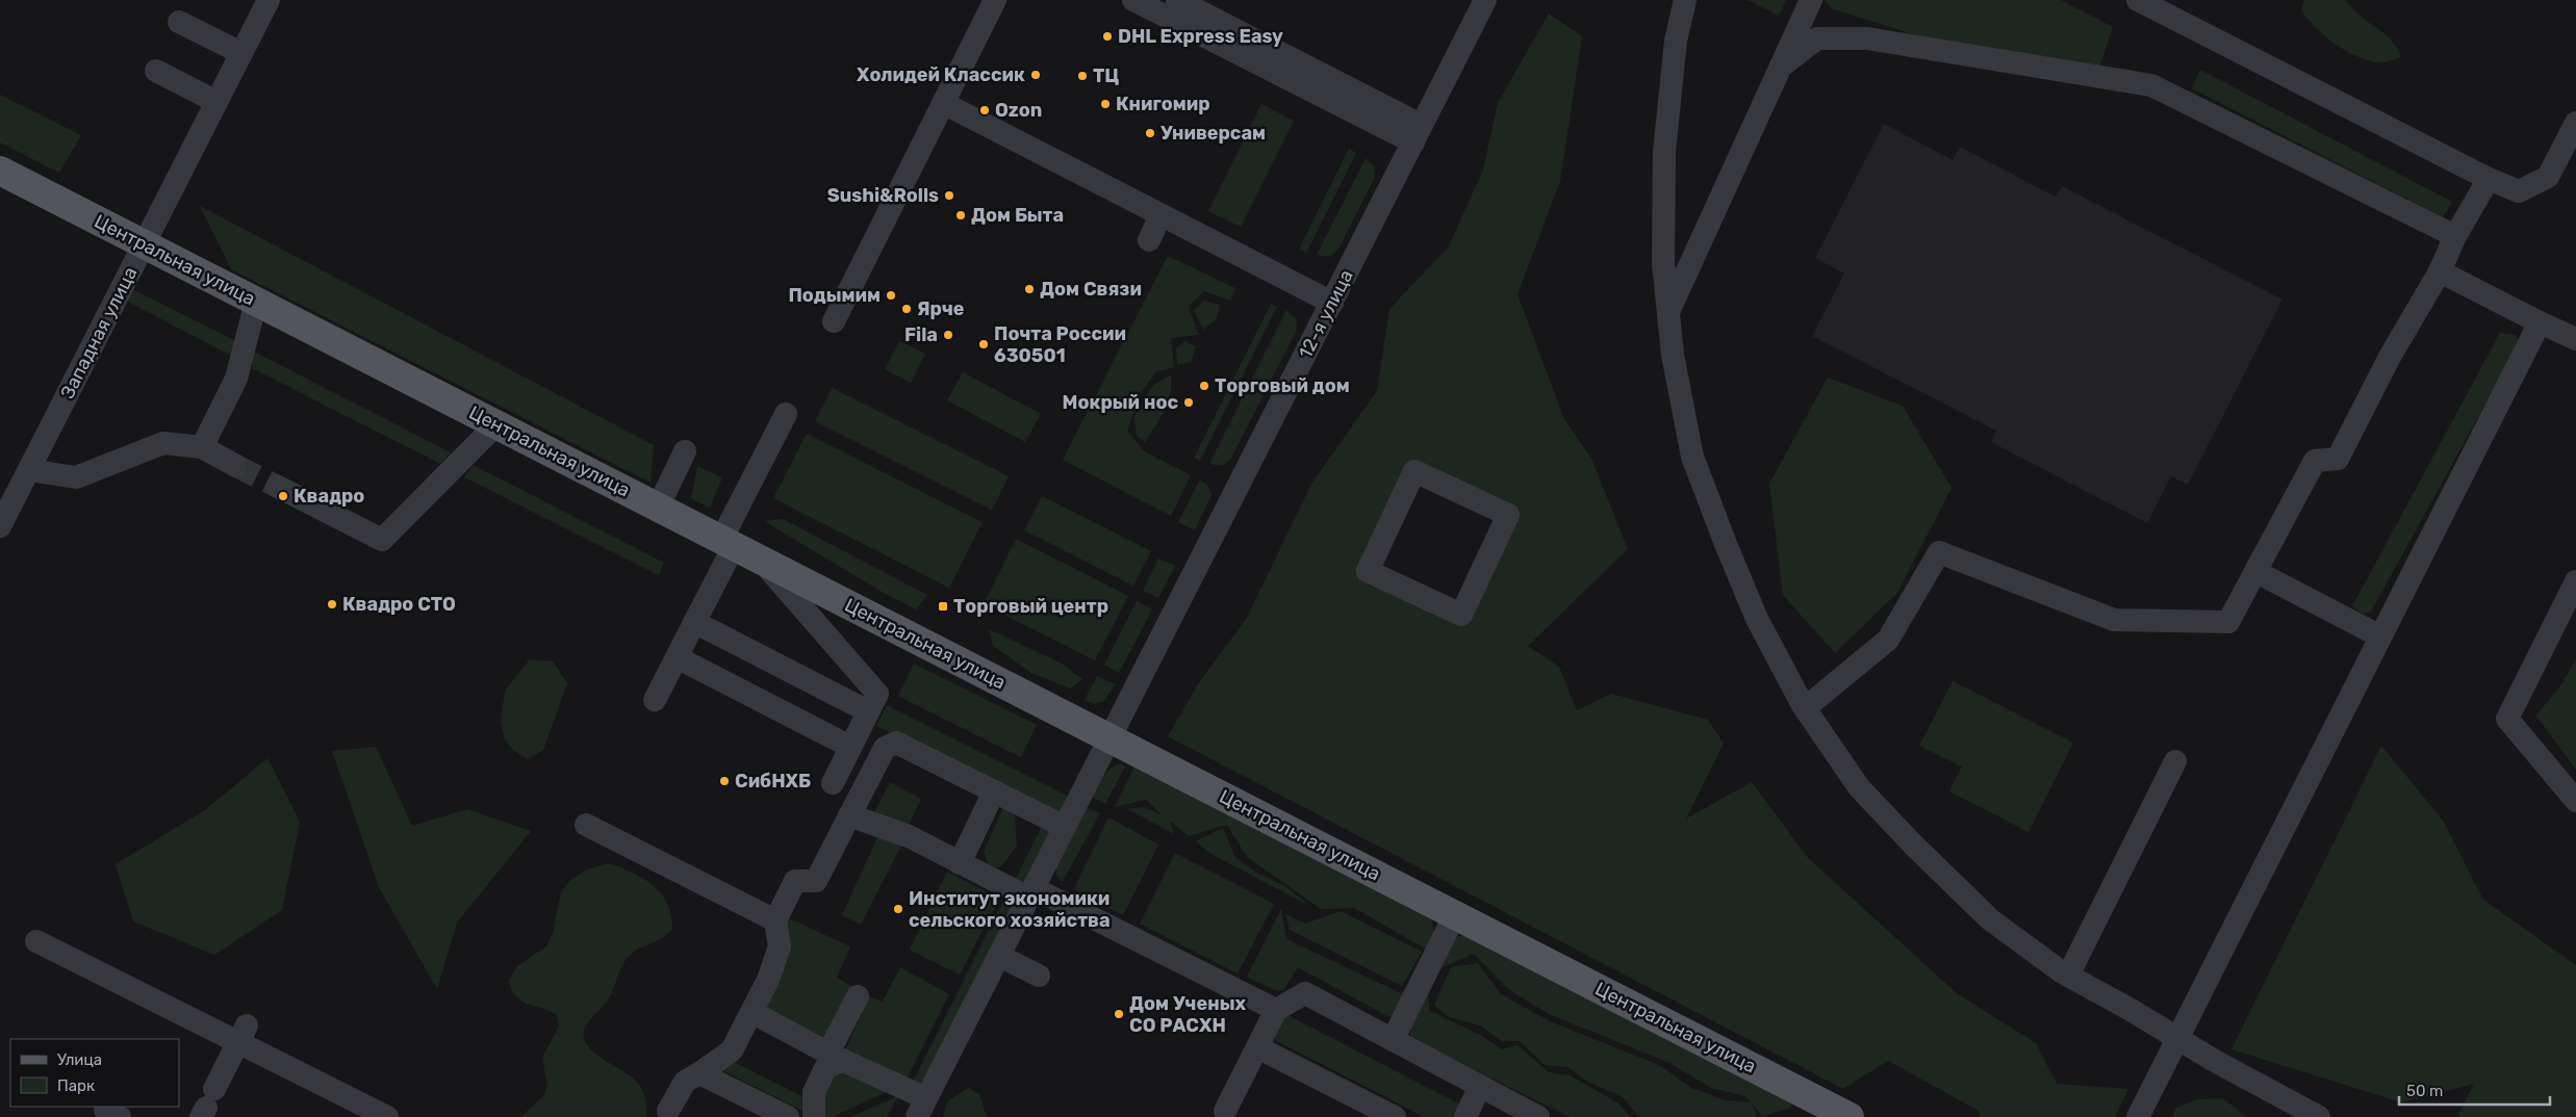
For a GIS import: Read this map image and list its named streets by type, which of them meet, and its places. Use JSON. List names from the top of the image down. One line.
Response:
{"streets":{"main road":["Центральная улица"],"street":["12-я улица","Западная улица"]},"crossings":[["Центральная улица","12-я улица"],["Центральная улица","Западная улица"]],"places":{"other":["DHL Express Easy","Холидей Классик","ТЦ","Книгомир","Ozon","Универсам","Sushi&Rolls","Дом Быта","Дом Связи","Подымим","Ярче","Fila","Почта России 630501","Торговый дом","Мокрый нос","Квадро","Квадро СТО","СибНХБ","Институт экономики сельского хозяйства","Дом Ученых СО РАСХН"],"transit":["Торговый центр"]},"legend":["Улица","Парк"],"scale_bar":"50 m"}
